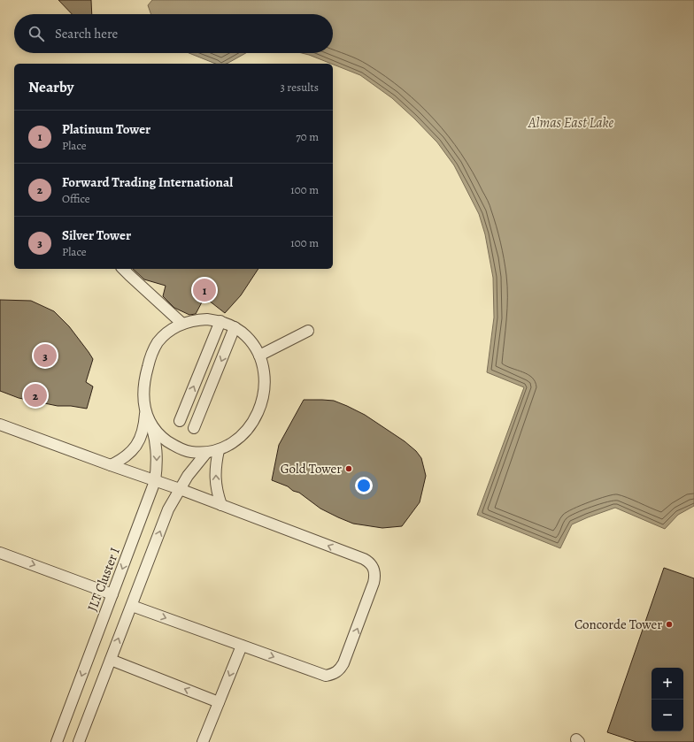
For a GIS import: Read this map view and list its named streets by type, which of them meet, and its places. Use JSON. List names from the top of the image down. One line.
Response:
{"streets":{"lane":["JLT Cluster I"]},"water":["Almas East Lake"],"places":["Gold Tower","Concorde Tower"],"page":{"search":"Search here","heading":["Nearby","3 results"],"list":[{"mark":"1","name":"Platinum Tower","note":"Place","value":"70 m"},{"mark":"2","name":"Forward Trading International","note":"Office","value":"100 m"},{"mark":"3","name":"Silver Tower","note":"Place","value":"100 m"}],"pins":["1","3","2"],"map_buttons":["+","−"]}}
